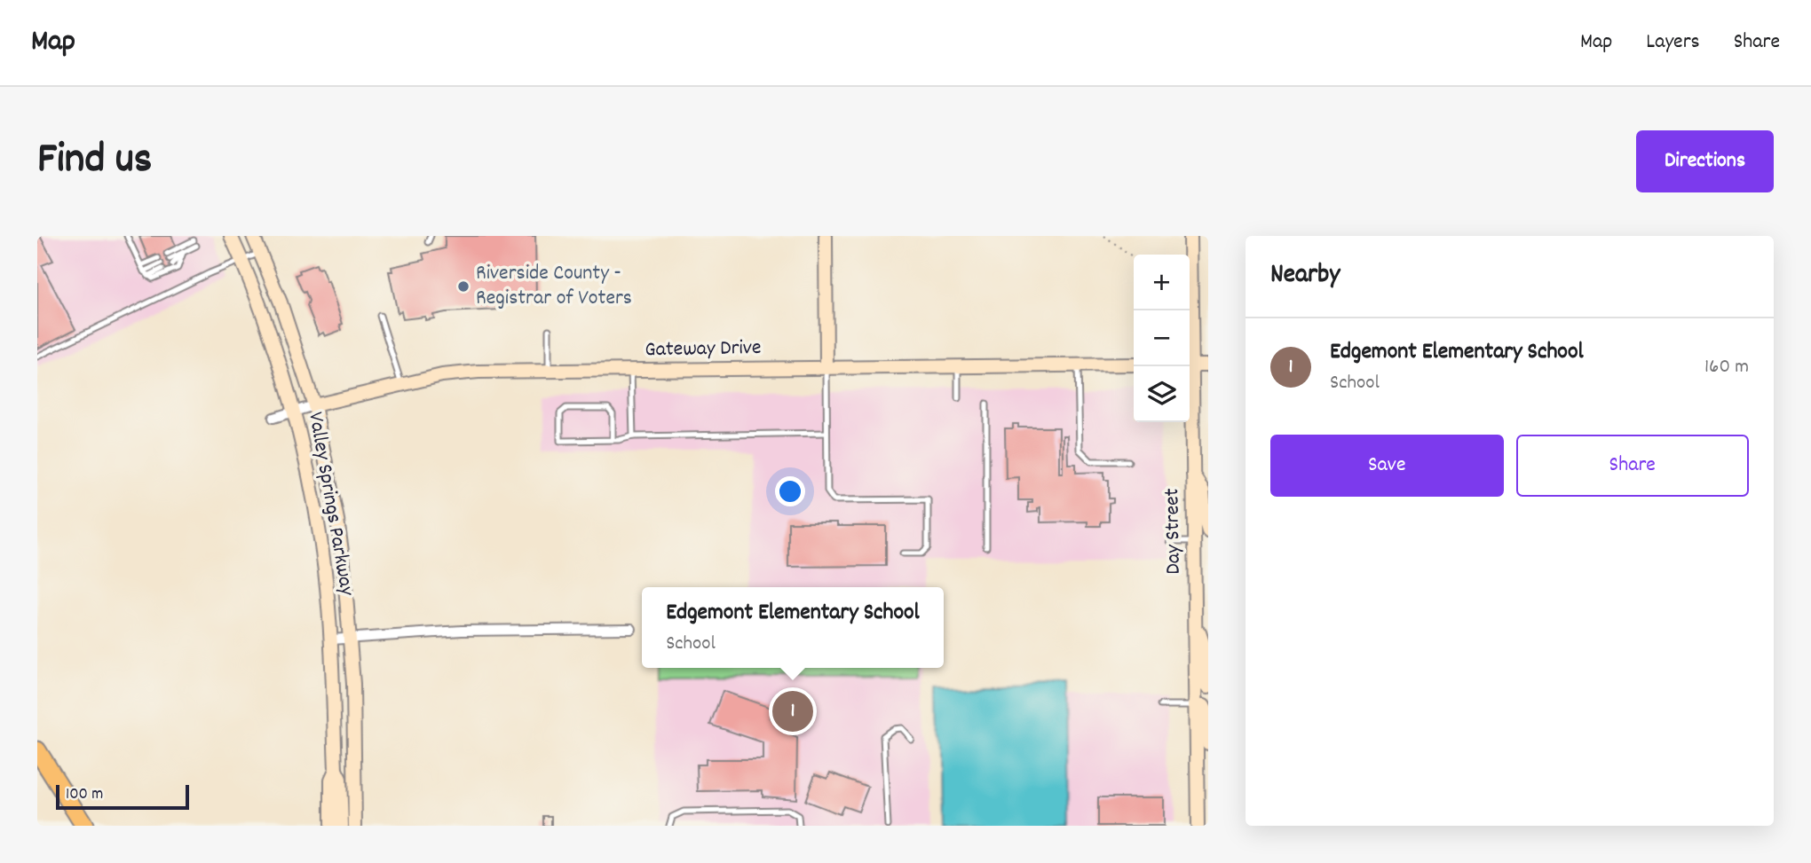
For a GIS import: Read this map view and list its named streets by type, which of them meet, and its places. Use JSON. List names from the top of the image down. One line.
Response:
{"streets":{"street":["Gateway Drive","Valley Springs Parkway","Day Street"]},"crossings":[["Gateway Drive","Valley Springs Parkway"]],"places":["Riverside County - Registrar of Voters"],"scale_bar":"100 m","page":{"header":"Map","nav":["Map","Layers","Share"],"title":"Find us","buttons":["Directions",["Save","Share"]],"heading":"Nearby","map_buttons":["+","−"],"list":[{"mark":"1","name":"Edgemont Elementary School","note":"School","value":"160 m"}],"popup":["Edgemont Elementary School","School"],"pins":"1","scale":"100 m"}}
